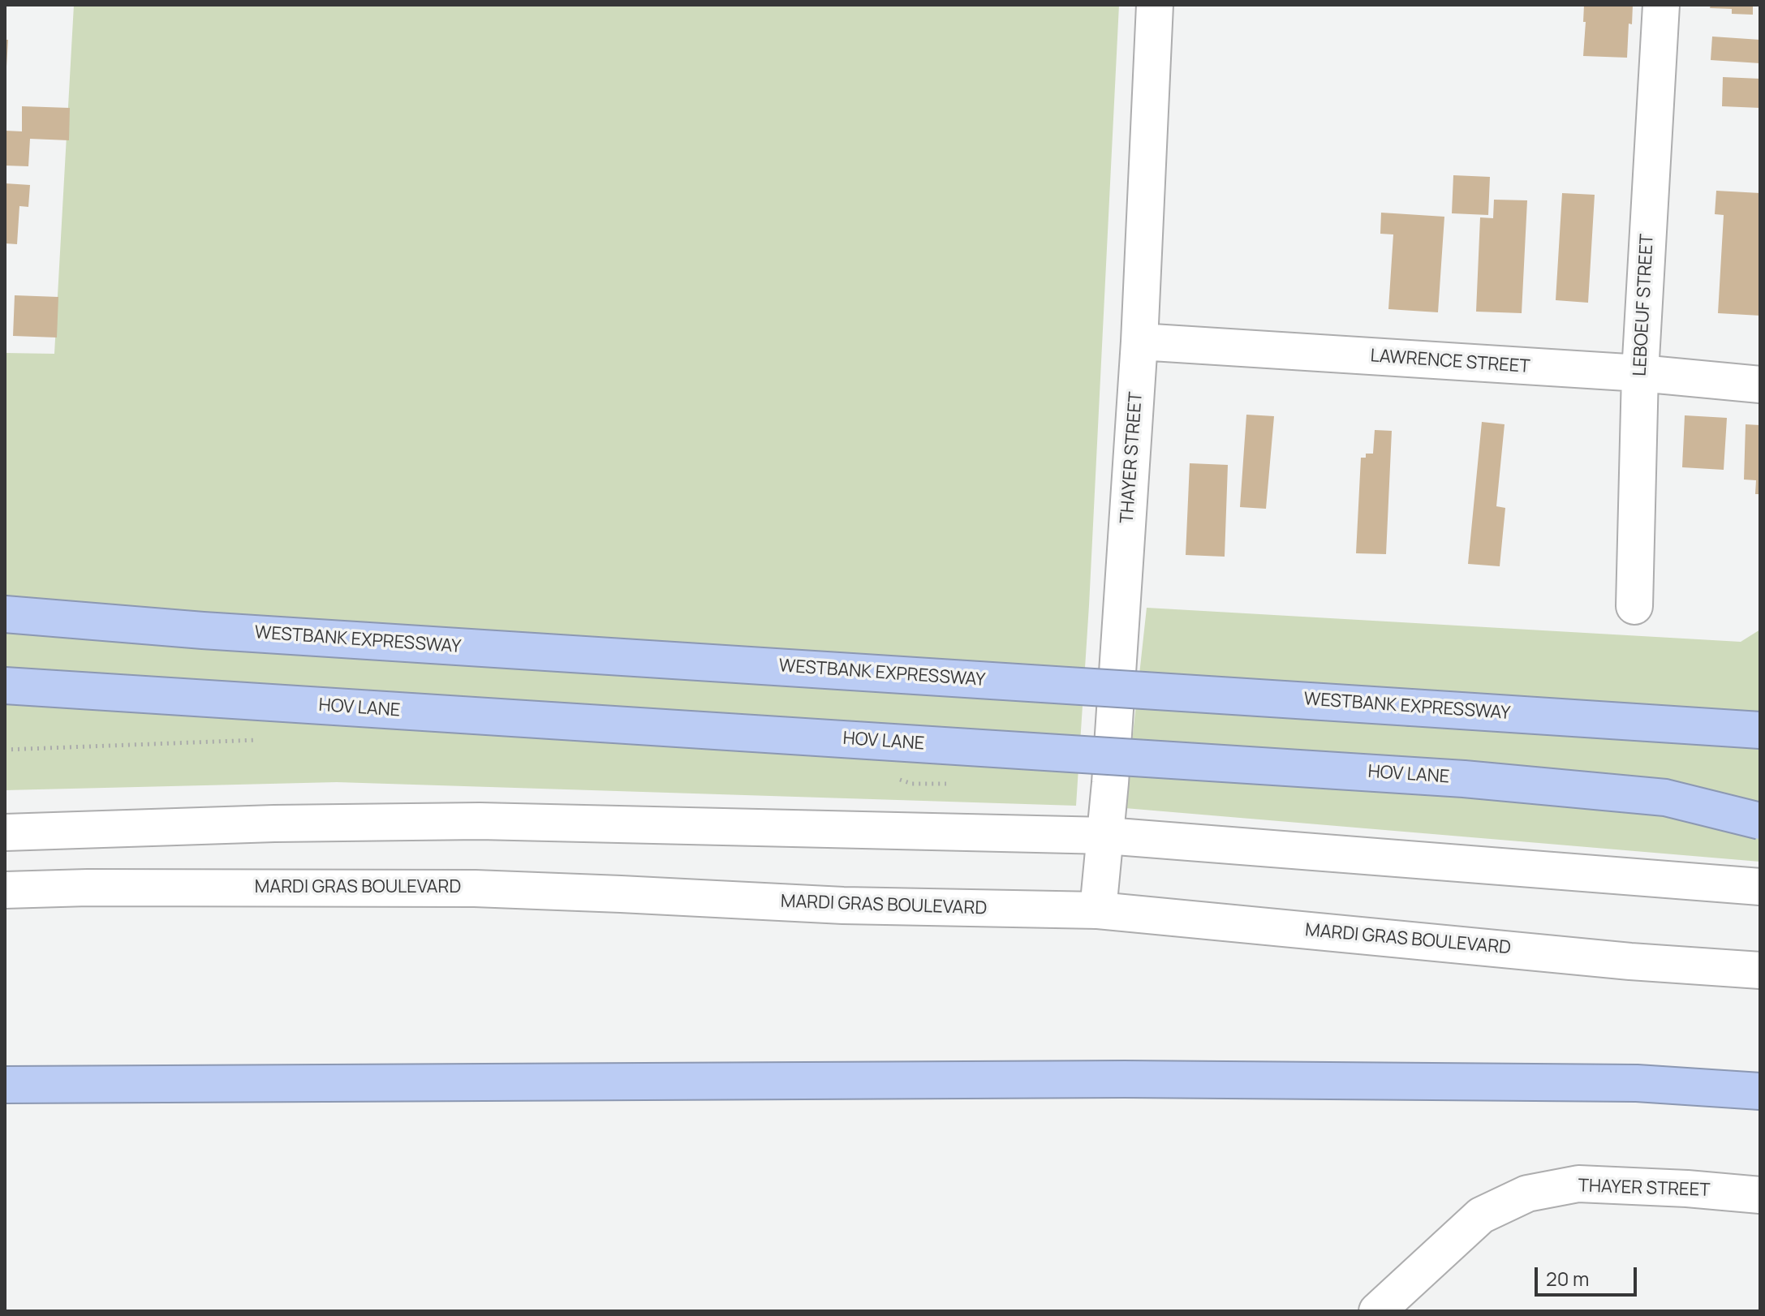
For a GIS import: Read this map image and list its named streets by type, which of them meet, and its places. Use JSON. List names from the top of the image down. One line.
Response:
{"streets":{"highway":["WESTBANK EXPRESSWAY","HOV LANE"],"street":["LEBOEUF STREET","LAWRENCE STREET","THAYER STREET","MARDI GRAS BOULEVARD"]},"crossings":[["LEBOEUF STREET","LAWRENCE STREET"],["LAWRENCE STREET","THAYER STREET"],["THAYER STREET","MARDI GRAS BOULEVARD"]],"scale_bar":"20 m"}
